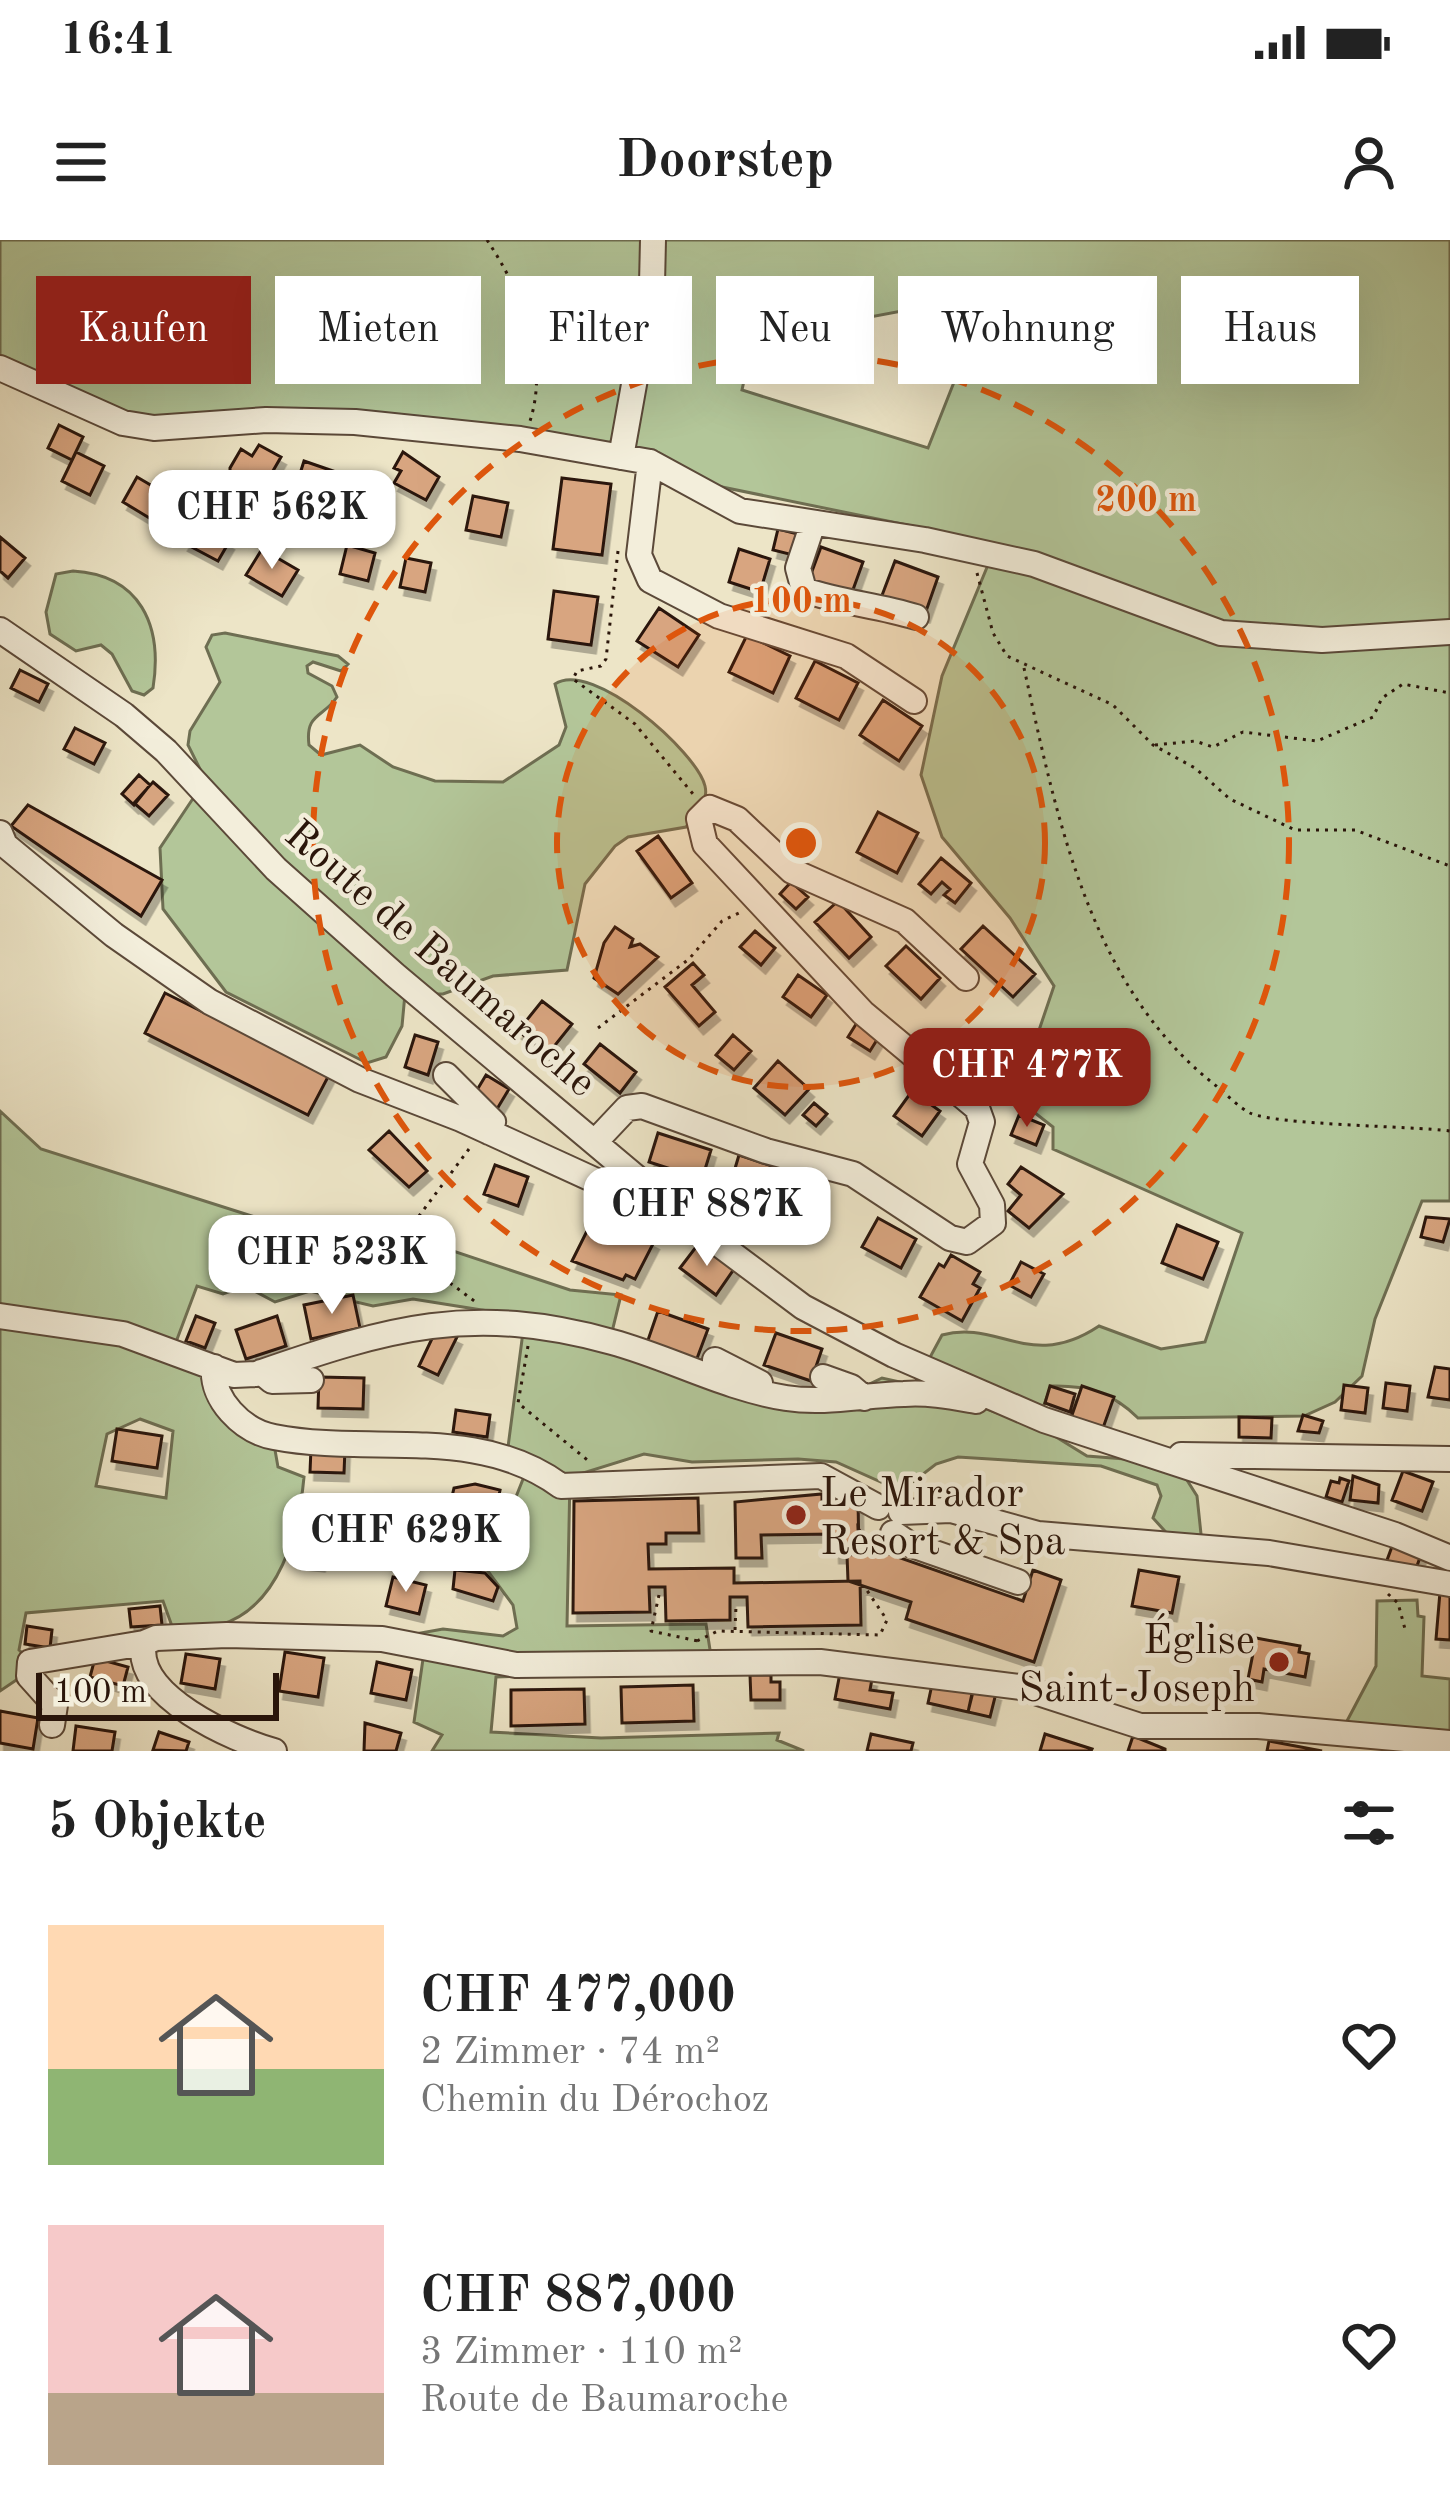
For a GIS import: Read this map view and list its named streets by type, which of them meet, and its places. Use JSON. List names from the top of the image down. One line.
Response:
{"streets":{"street":["Route de Baumaroche"]},"places":["Le Mirador Resort & Spa","Église Saint-Joseph"],"scale_bar":"100 m","page":{"status":"16:41","header":"Doorstep","chip":["Kaufen","Mieten","Filter","Neu","Wohnung","Haus"],"price":["CHF 562K","CHF 477K","CHF 887K","CHF 523K","CHF 629K"],"scale":"100 m","heading":"5 Objekte","list":[{"name":"CHF 477,000","note":"2 Zimmer · 74 m² · Chemin du Dérochoz"},{"name":"CHF 887,000","note":"3 Zimmer · 110 m² · Route de Baumaroche"}]},"rings":["200 m","100 m"]}
